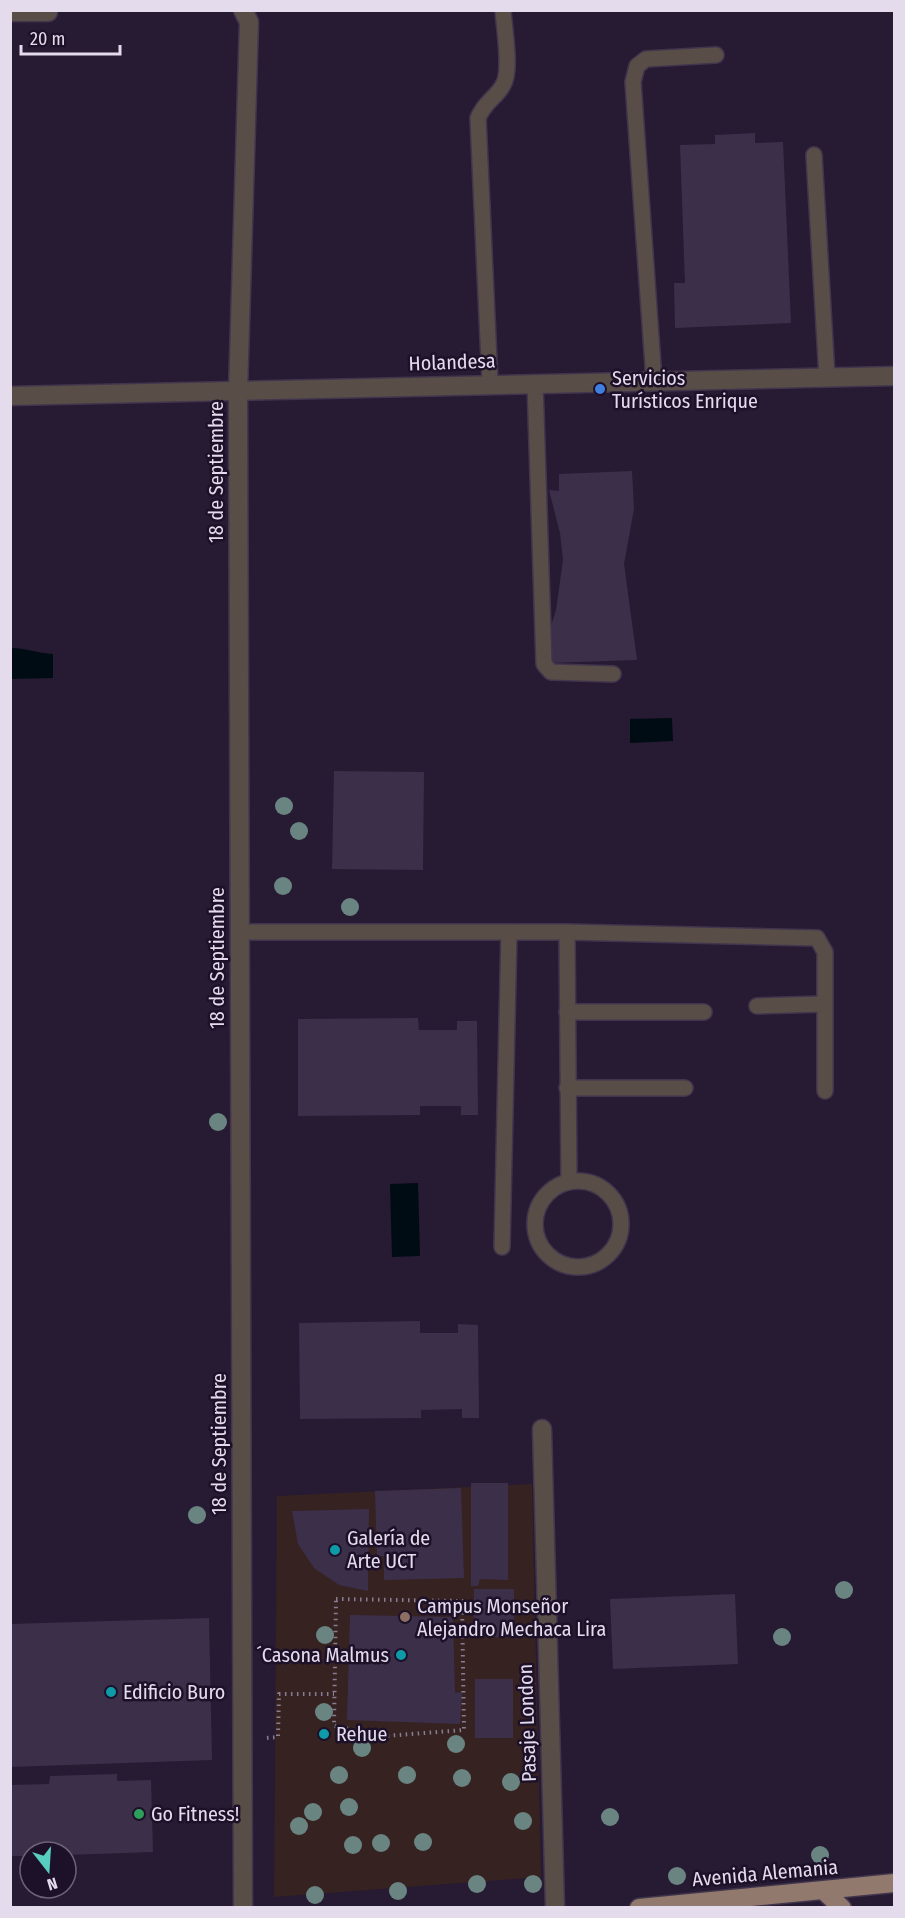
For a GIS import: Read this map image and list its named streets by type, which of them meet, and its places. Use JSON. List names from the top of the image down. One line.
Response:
{"streets":{"main road":["Avenida Alemania"],"street":["Holandesa","18 de Septiembre","Pasaje London"]},"crossings":[["Holandesa","18 de Septiembre"]],"places":["Servicios Turísticos Enrique","Galería de Arte UCT","Campus Monseñor Alejandro Mechaca Lira","´Casona Malmus","Edificio Buro","Rehue","Go Fitness!"],"scale_bar":"20 m","north":"bottom"}
